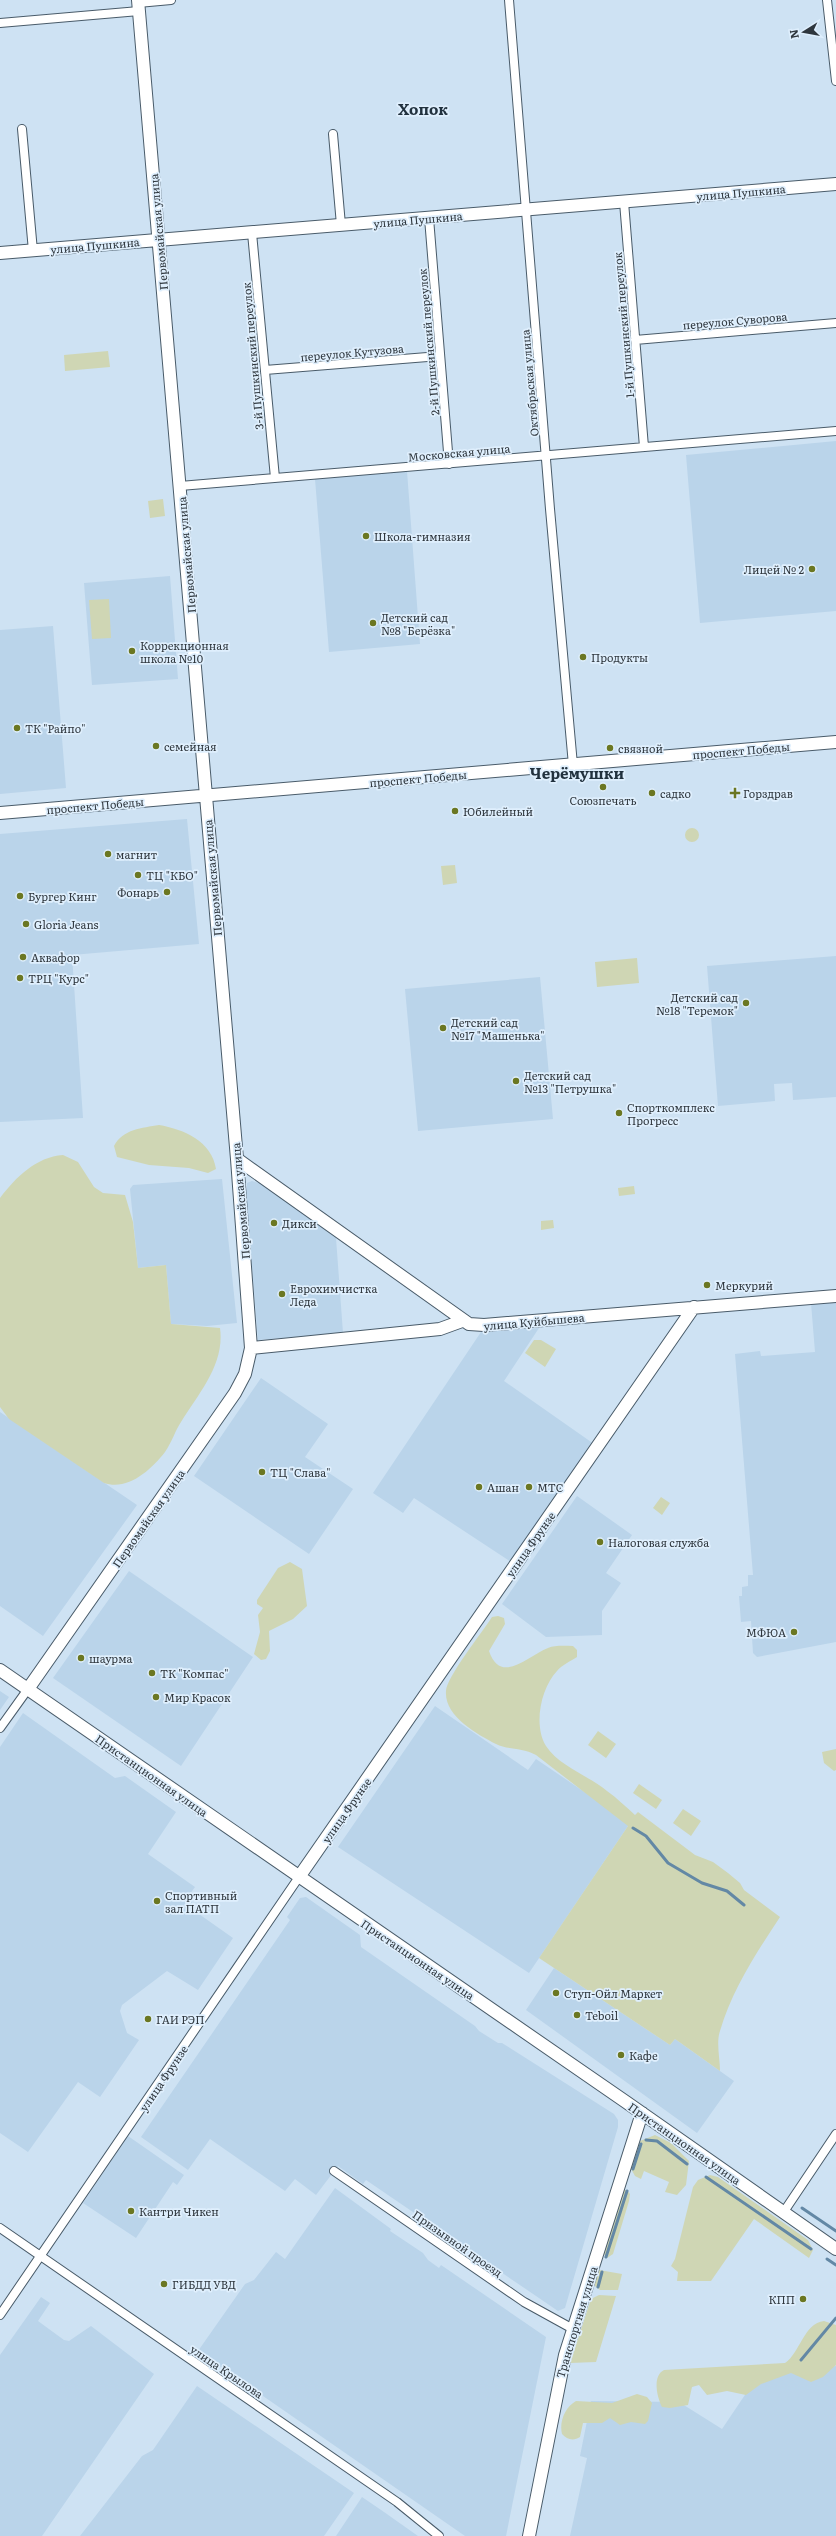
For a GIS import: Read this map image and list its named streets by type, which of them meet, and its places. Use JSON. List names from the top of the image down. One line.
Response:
{"streets":{"main road":["улица Пушкина","Первомайская улица","проспект Победы","улица Куйбышева","улица Фрунзе","Пристанционная улица","Транспортная улица"],"street":["переулок Суворова","1-й Пушкинский переулок","2-й Пушкинский переулок","переулок Кутузова","3-й Пушкинский переулок","Октябрьская улица","Московская улица","Призывной проезд","улица Крылова"]},"crossings":[["улица Пушкина","Первомайская улица"],["улица Пушкина","1-й Пушкинский переулок"],["улица Пушкина","2-й Пушкинский переулок"],["улица Пушкина","3-й Пушкинский переулок"],["улица Пушкина","Октябрьская улица"],["Первомайская улица","Московская улица"],["Первомайская улица","проспект Победы"],["Первомайская улица","улица Куйбышева"],["Первомайская улица","Пристанционная улица"],["переулок Суворова","1-й Пушкинский переулок"],["1-й Пушкинский переулок","Московская улица"],["2-й Пушкинский переулок","переулок Кутузова"],["2-й Пушкинский переулок","Московская улица"],["переулок Кутузова","3-й Пушкинский переулок"],["3-й Пушкинский переулок","Московская улица"],["Октябрьская улица","Московская улица"],["Октябрьская улица","проспект Победы"],["улица Куйбышева","улица Фрунзе"],["улица Фрунзе","Пристанционная улица"],["улица Фрунзе","улица Крылова"],["Пристанционная улица","Транспортная улица"],["Призывной проезд","Транспортная улица"]],"districts":["Хопок","Черёмушки"],"places":{"other":["Школа-гимназия","Лицей № 2","Детский сад №8 \"Берёзка\"","Коррекционная школа №10","Продукты","ТК \"Райпо\"","семейная","связной","Союзпечать","садко","Юбилейный","магнит","ТЦ \"КБО\"","Фонарь","Бургер Кинг","Gloria Jeans","Аквафор","ТРЦ \"Курс\"","Детский сад №18 \"Теремок\"","Детский сад №17 \"Машенька\"","Детский сад №13 \"Петрушка\"","Спорткомплекс Прогресс","Дикси","Меркурий","Еврохимчистка Леда","ТЦ \"Слава\"","Ашан","МТС","Налоговая служба","МФЮА","шаурма","ТК \"Компас\"","Мир Красок","Спортивный зал ПАТП","Ступ-Ойл Маркет","Teboil","ГАИ РЭП","Кафе","Кантри Чикен","ГИБДД УВД","КПП"],"health":["Горздрав"]},"north":"left"}
